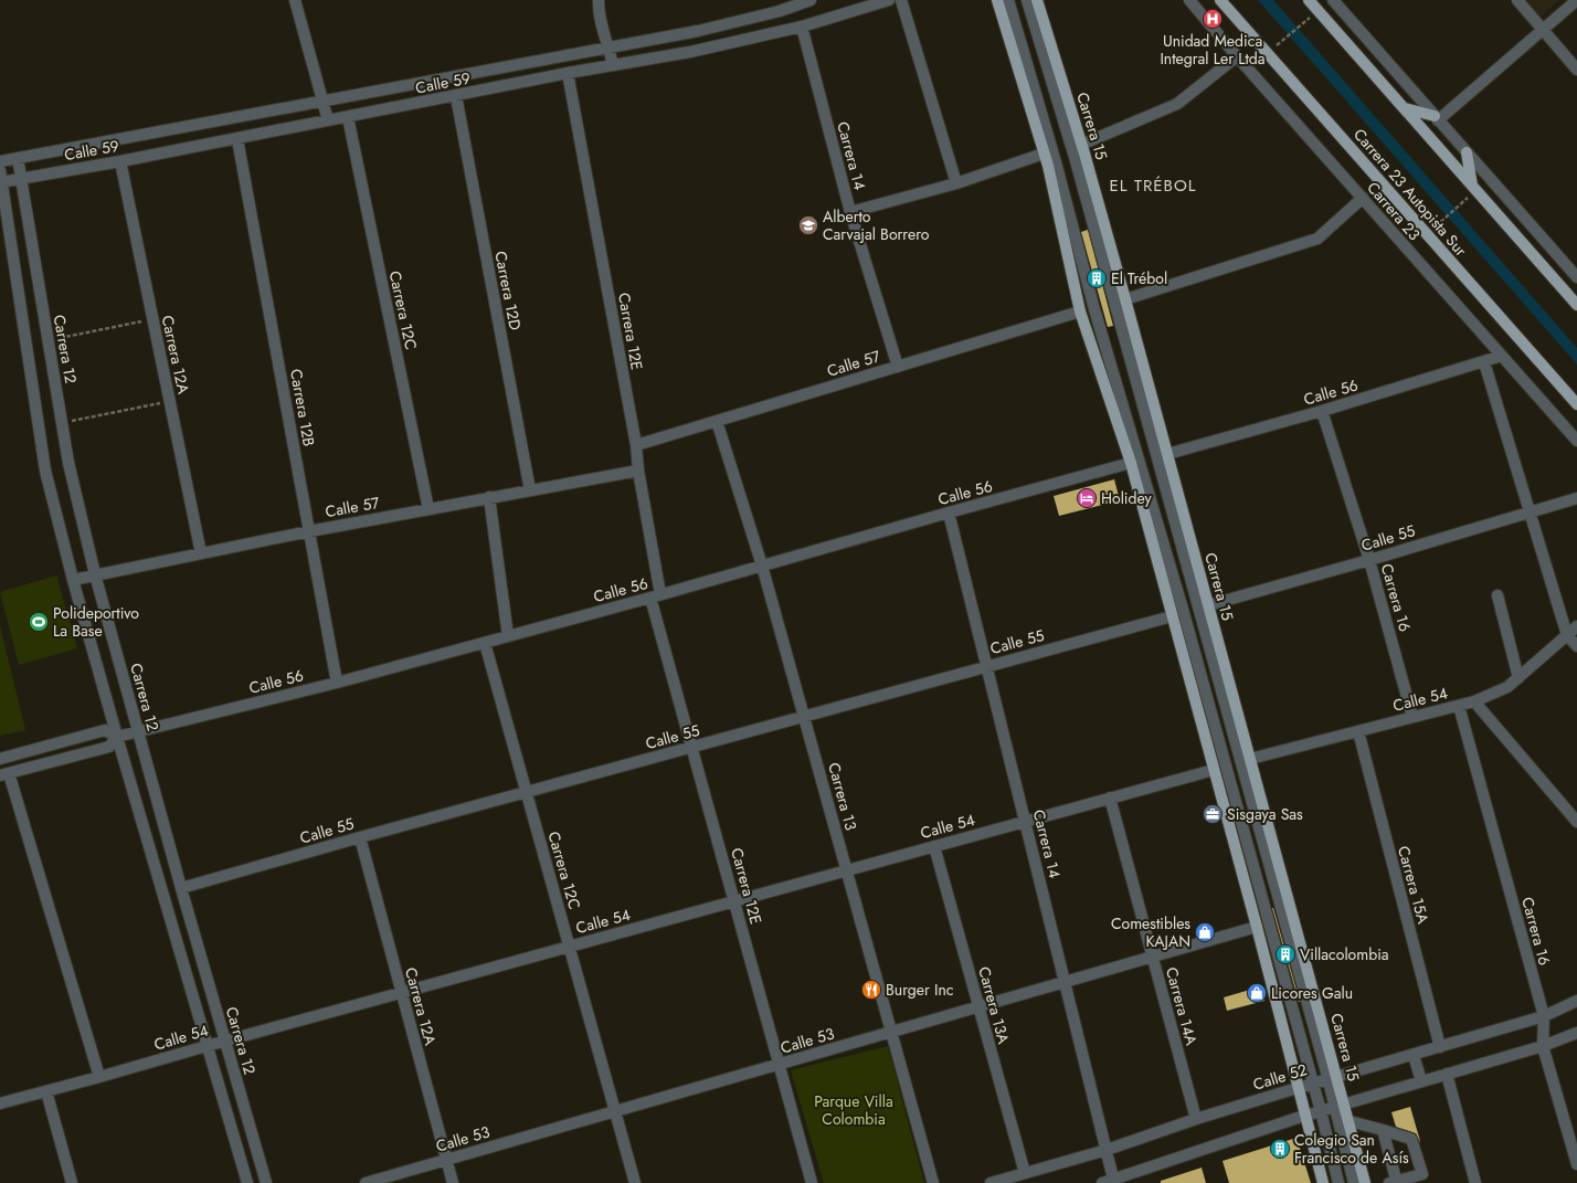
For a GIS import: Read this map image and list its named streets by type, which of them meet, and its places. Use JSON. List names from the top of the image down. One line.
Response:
{"streets":{"main road":["Carrera 15","Carrera 23 Autopista Sur"],"street":["Calle 59","Carrera 14","Carrera 23","Carrera 12D","Carrera 12C","Carrera 12E","Carrera 12","Carrera 12A","Calle 57","Calle 56","Carrera 12B","Calle 55","Carrera 16","Calle 54","Carrera 13","Carrera 15A","Carrera 13A","Carrera 14A","Calle 53","Calle 52"]},"crossings":[["Calle 59","Carrera 14"],["Calle 59","Carrera 12D"],["Calle 59","Carrera 12C"],["Calle 59","Carrera 12E"],["Calle 59","Carrera 12"],["Calle 59","Carrera 12A"],["Calle 59","Carrera 12B"],["Carrera 15","Calle 56"],["Carrera 15","Calle 55"],["Carrera 15","Calle 54"],["Carrera 15","Calle 52"],["Carrera 14","Calle 57"],["Carrera 14","Calle 56"],["Carrera 14","Calle 55"],["Carrera 14","Calle 54"],["Carrera 14","Calle 53"],["Carrera 14","Calle 52"],["Carrera 23","Calle 56"],["Carrera 12D","Calle 57"],["Carrera 12C","Calle 57"],["Carrera 12C","Calle 56"],["Carrera 12C","Calle 55"],["Carrera 12C","Calle 54"],["Carrera 12C","Calle 53"],["Carrera 12E","Calle 57"],["Carrera 12E","Calle 56"],["Carrera 12E","Calle 55"],["Carrera 12E","Calle 54"],["Carrera 12E","Calle 53"],["Carrera 12","Calle 57"],["Carrera 12","Calle 56"],["Carrera 12","Calle 55"],["Carrera 12","Calle 54"],["Carrera 12A","Calle 57"],["Carrera 12A","Calle 55"],["Carrera 12A","Calle 54"],["Carrera 12A","Calle 53"],["Calle 57","Carrera 12B"],["Calle 57","Carrera 13"],["Calle 56","Carrera 12B"],["Calle 56","Carrera 16"],["Calle 56","Carrera 13"],["Calle 55","Carrera 16"],["Calle 55","Carrera 13"],["Carrera 16","Calle 54"],["Carrera 16","Calle 52"],["Calle 54","Carrera 13"],["Calle 54","Carrera 15A"],["Calle 54","Carrera 13A"],["Calle 54","Carrera 14A"],["Carrera 13","Calle 53"],["Carrera 15A","Calle 52"],["Carrera 13A","Calle 53"],["Carrera 13A","Calle 52"],["Carrera 14A","Calle 53"],["Carrera 14A","Calle 52"]],"districts":["EL TRÉBOL"],"parks":["Parque Villa Colombia"],"places":{"hospital":["Unidad Medica Integral Ler Ltda"],"school or university":["Alberto Carvajal Borrero"],"building":["El Trébol","Villacolombia","Colegio San Francisco de Asís"],"hotel":["Holidey"],"sports":["Polideportivo La Base"],"office":["Sisgaya Sas"],"shop":["Comestibles KAJAN","Licores Galu"],"restaurant":["Burger Inc"]}}
